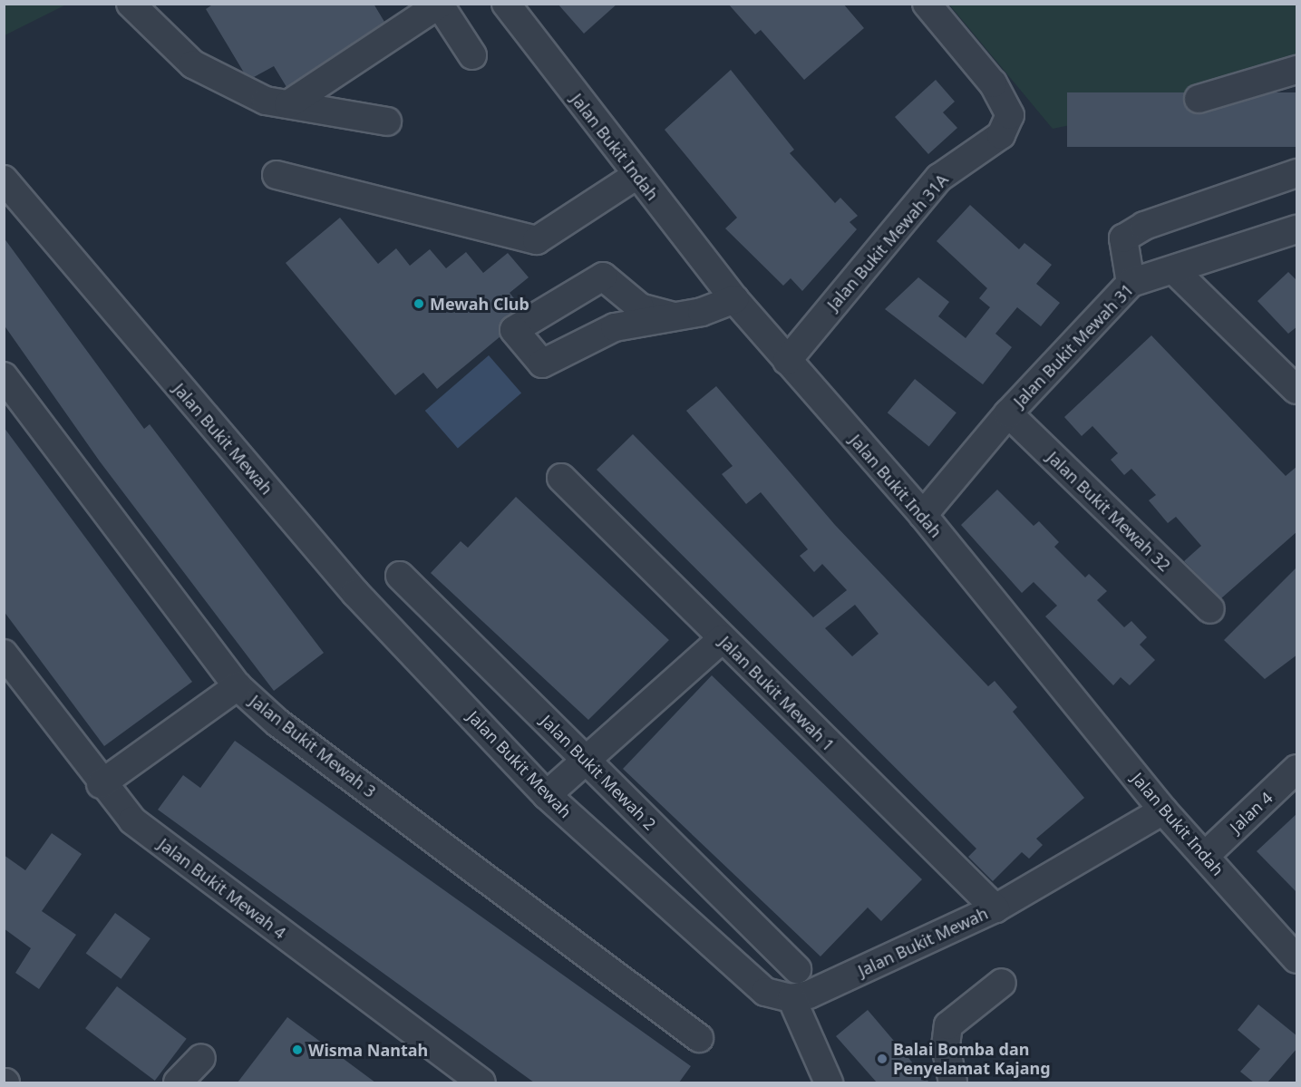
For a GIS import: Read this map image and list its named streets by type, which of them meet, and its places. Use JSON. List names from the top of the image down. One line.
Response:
{"streets":{"street":["Jalan Bukit Indah","Jalan Bukit Mewah 31A","Jalan Bukit Mewah 31","Jalan Bukit Mewah","Jalan Bukit Mewah 32","Jalan Bukit Mewah 1","Jalan Bukit Mewah 3","Jalan Bukit Mewah 2","Jalan 4","Jalan Bukit Mewah 4"]},"crossings":[["Jalan Bukit Indah","Jalan Bukit Mewah 31A"],["Jalan Bukit Indah","Jalan Bukit Mewah 31"],["Jalan Bukit Indah","Jalan Bukit Mewah"],["Jalan Bukit Indah","Jalan 4"],["Jalan Bukit Mewah 31","Jalan Bukit Mewah 32"],["Jalan Bukit Mewah","Jalan Bukit Mewah 1"]],"places":["Mewah Club","Wisma Nantah","Balai Bomba dan Penyelamat Kajang"]}
